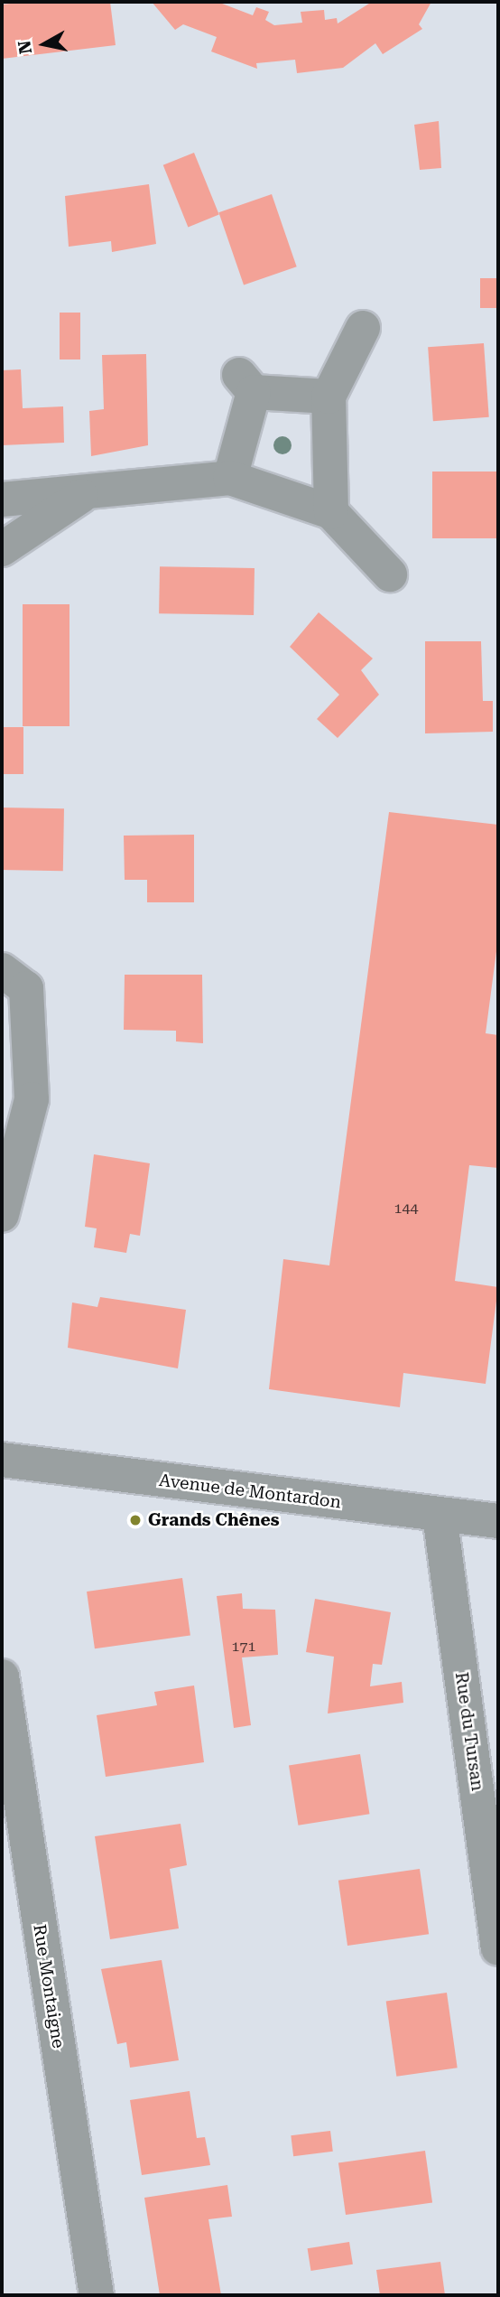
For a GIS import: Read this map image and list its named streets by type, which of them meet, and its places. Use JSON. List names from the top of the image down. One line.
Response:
{"streets":{"street":["Avenue de Montardon","Rue du Tursan","Rue Montaigne"]},"crossings":[["Avenue de Montardon","Rue du Tursan"]],"places":["Grands Chênes"],"house_numbers":["144","171"],"north":"left"}
